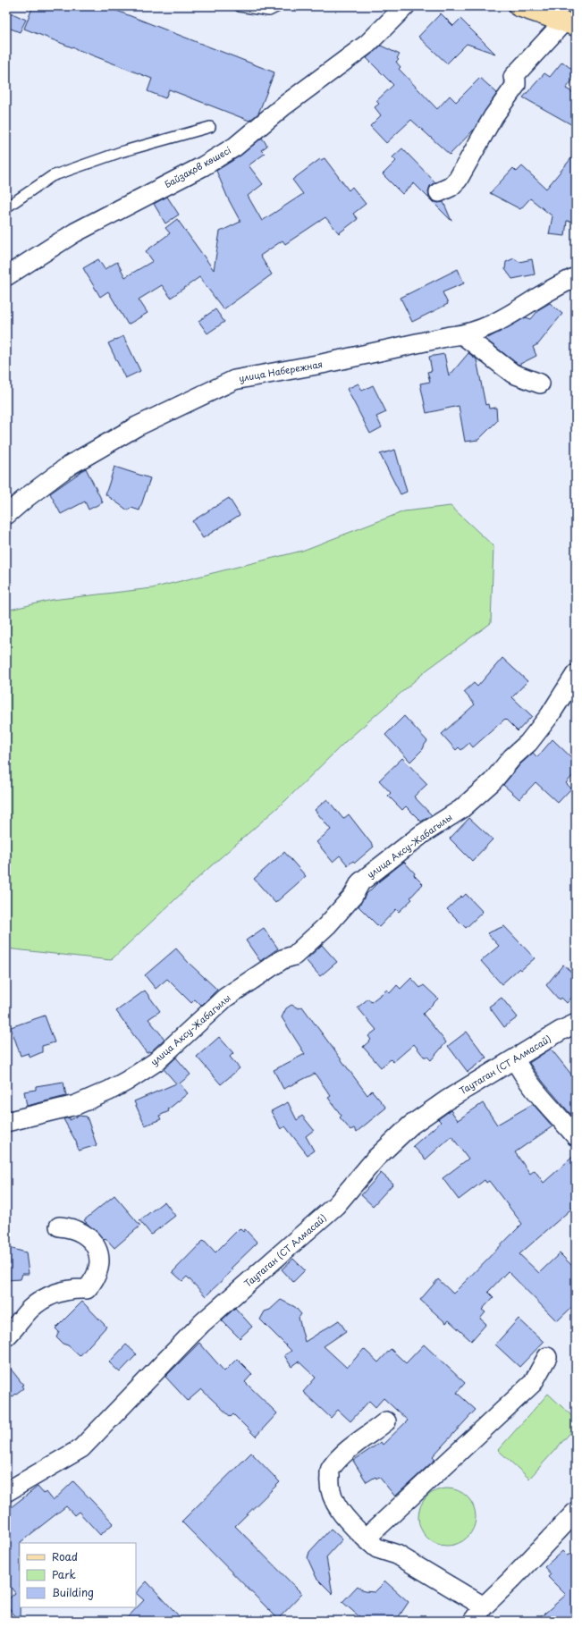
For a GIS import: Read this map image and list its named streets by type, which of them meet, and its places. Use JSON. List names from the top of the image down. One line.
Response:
{"streets":{"street":["Байзақов көшесі","улица Набережная","улица Аксу-Жабагылы","Таутаган (СТ Алмасай)"]},"legend":["Road","Park","Building"]}
